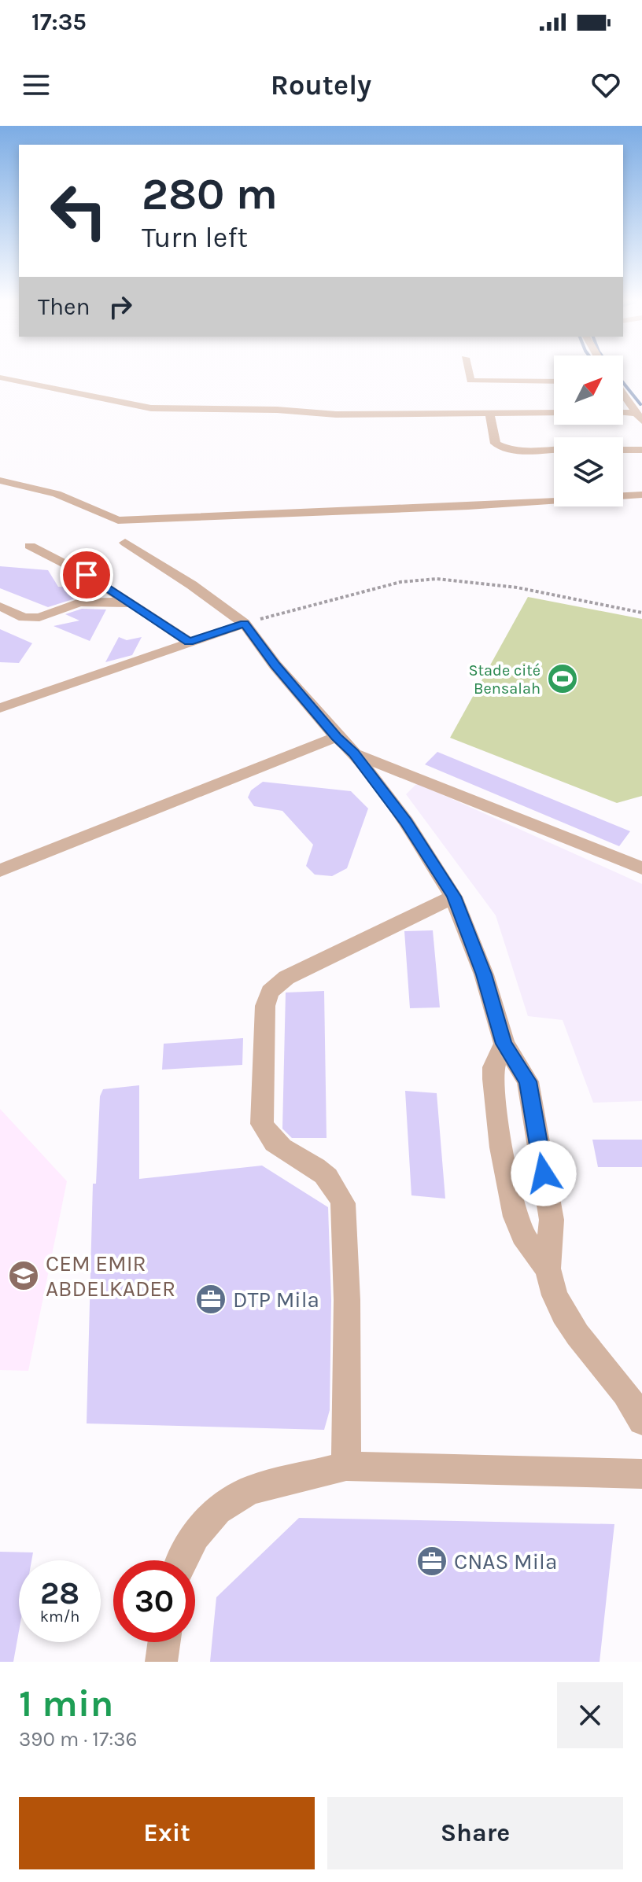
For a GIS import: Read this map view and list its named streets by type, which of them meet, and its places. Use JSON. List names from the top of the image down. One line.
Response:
{"places":{"sports":["Stade cité Bensalah"],"school or university":["CEM EMIR ABDELKADER"],"office":["DTP Mila","CNAS Mila"]},"north":"top right","page":{"status":"17:35","header":"Routely","turn":["280 m","Turn left"],"then":"Then","speed":"28 km/h","limit":"30","heading":["1 min","390 m · 17:36"],"buttons":["Exit","Share"]}}
